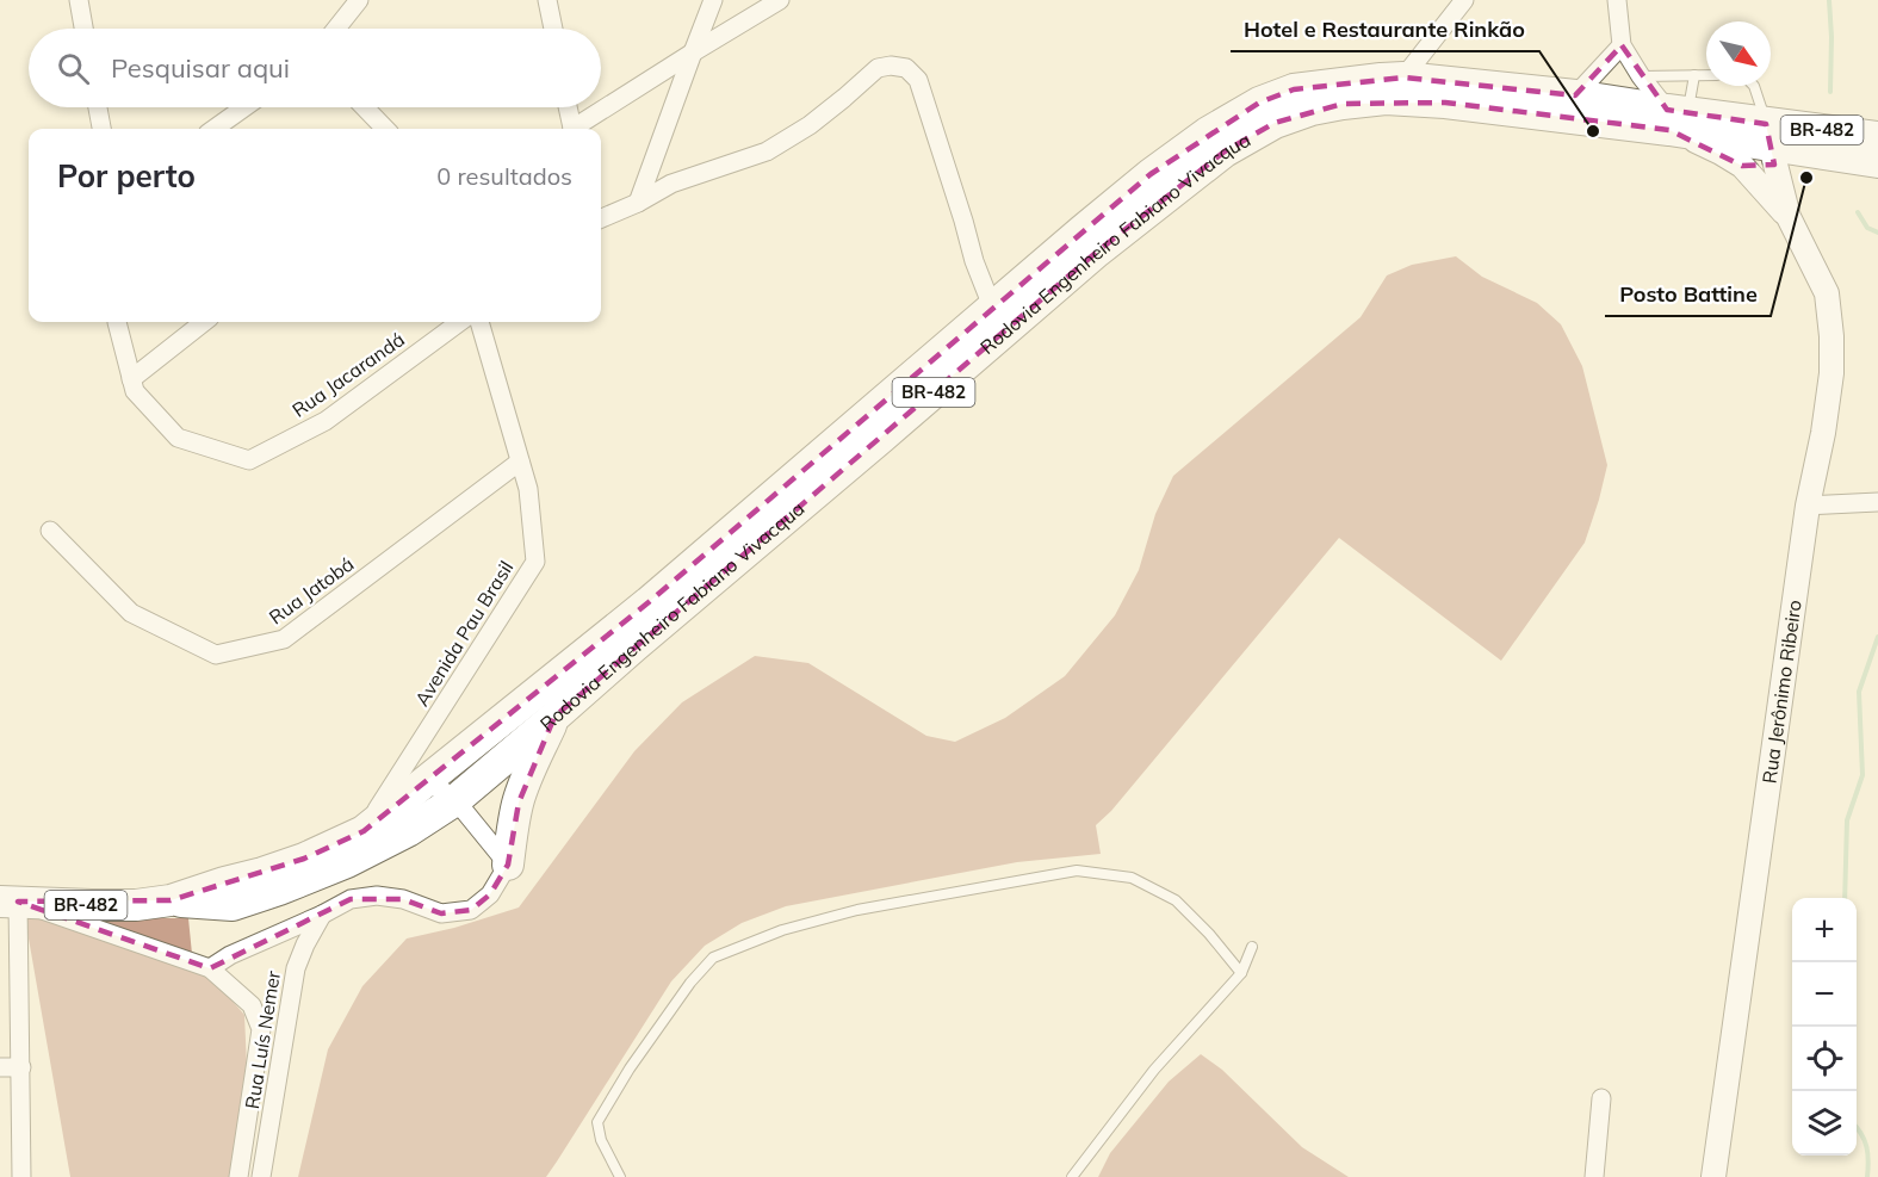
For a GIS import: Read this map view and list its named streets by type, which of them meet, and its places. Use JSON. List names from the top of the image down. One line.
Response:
{"streets":{"highway":["BR-482","Rodovia Engenheiro Fabiano Vivacqua"],"street":["Rua Jacarandá","Rua Jatobá","Avenida Pau Brasil","Rua Jerônimo Ribeiro","Rua Luís Nemer"]},"crossings":[["BR-482","Rodovia Engenheiro Fabiano Vivacqua"],["Rodovia Engenheiro Fabiano Vivacqua","Avenida Pau Brasil"],["Rua Jatobá","Avenida Pau Brasil"]],"places":["Hotel e Restaurante Rinkão","Posto Battine"],"north":"bottom right","page":{"search":"Pesquisar aqui","heading":["Por perto","0 resultados"],"map_buttons":["+","−"]}}
